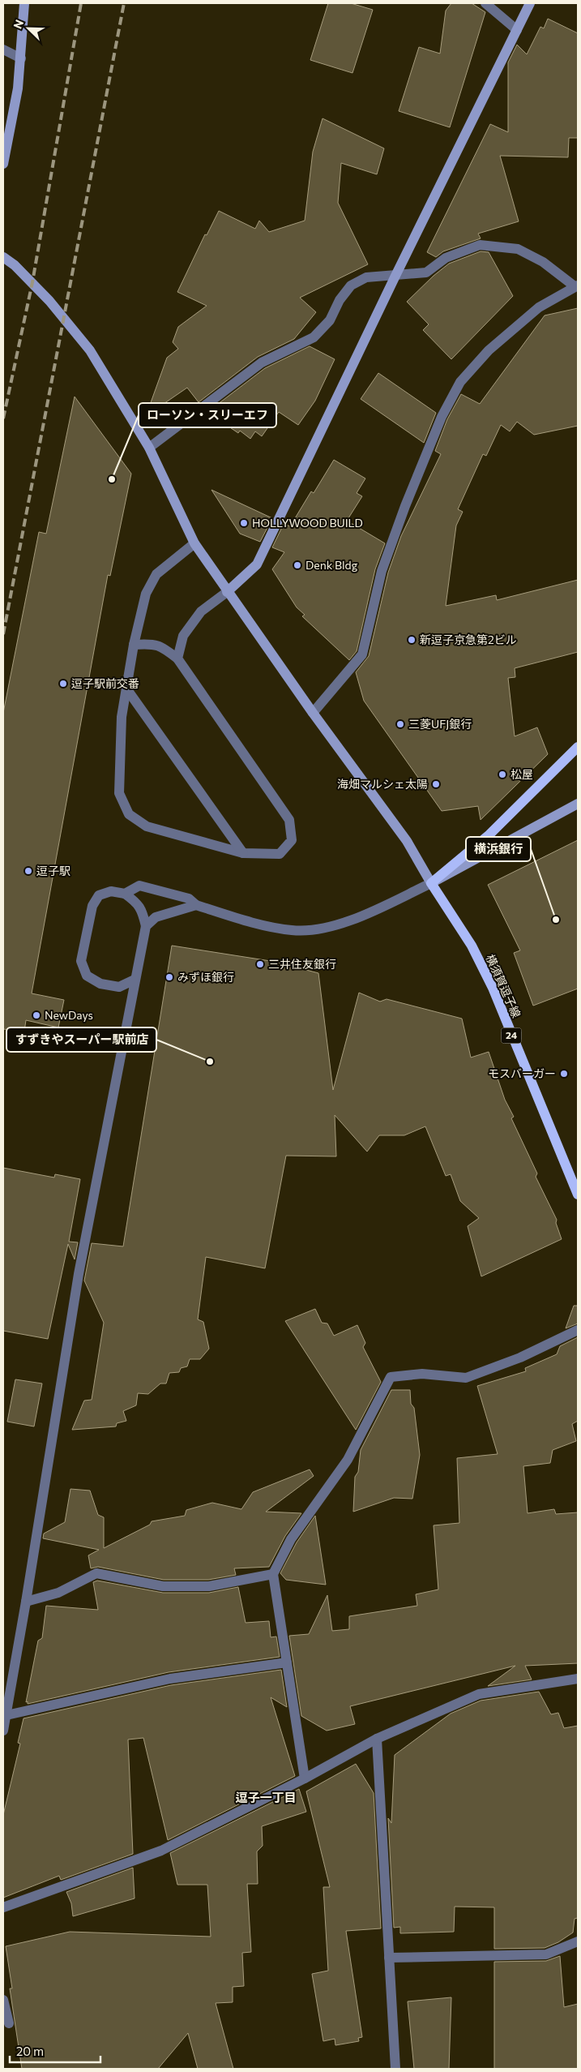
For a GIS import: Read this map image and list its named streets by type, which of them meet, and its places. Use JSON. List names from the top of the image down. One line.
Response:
{"streets":{"main road":["横須賀逗子線","24"]},"districts":["逗子一丁目"],"places":["ローソン・スリーエフ","HOLLYWOOD BUILD","Denk Bldg","新逗子京急第2ビル","逗子駅前交番","三菱UFJ銀行","松屋","海畑マルシェ太陽","逗子駅","横浜銀行","三井住友銀行","みずほ銀行","NewDays","すずきやスーパー駅前店","モスバーガー"],"scale_bar":"20 m","north":"top left"}
